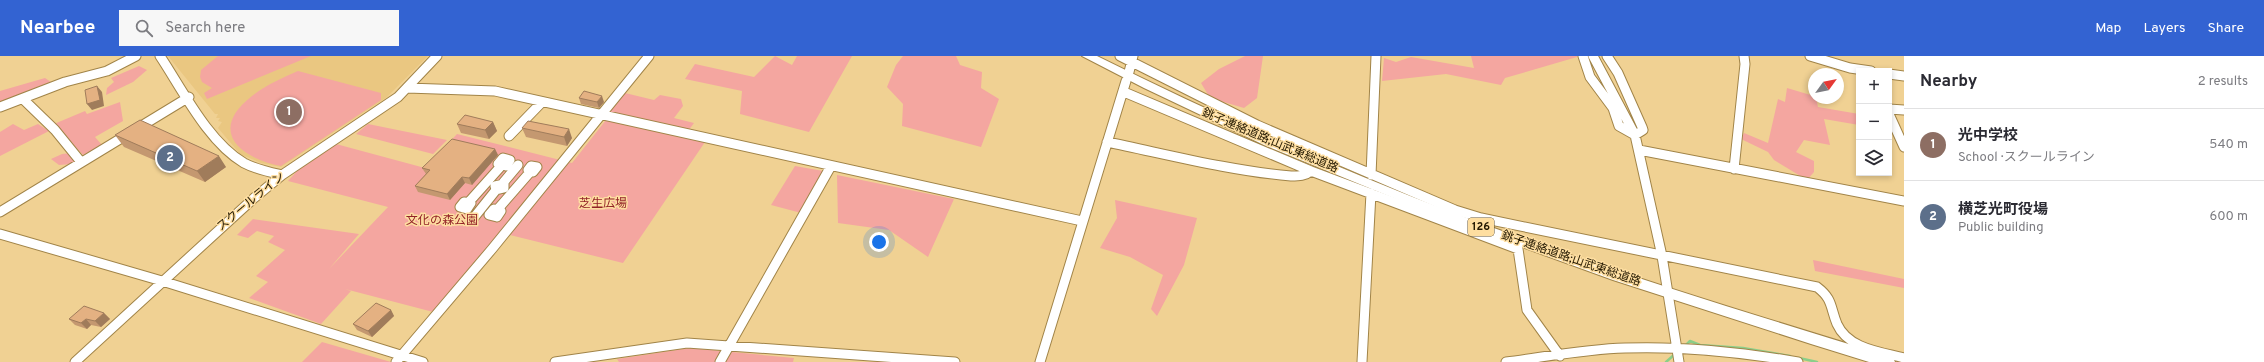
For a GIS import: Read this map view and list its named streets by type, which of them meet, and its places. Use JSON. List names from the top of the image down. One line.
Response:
{"streets":{"highway":["銚子連絡道路;山武東総道路","126"],"street":["スクールライン"]},"parks":["芝生広場","文化の森公園"],"north":"top right","page":{"header":"Nearbee","search":"Search here","nav":["Map","Layers","Share"],"heading":["Nearby","2 results"],"map_buttons":["+","−"],"pins":["1","2"],"list":[{"mark":"1","name":"光中学校","note":"School · スクールライン","value":"540 m"},{"mark":"2","name":"横芝光町役場","note":"Public building","value":"600 m"}]}}
